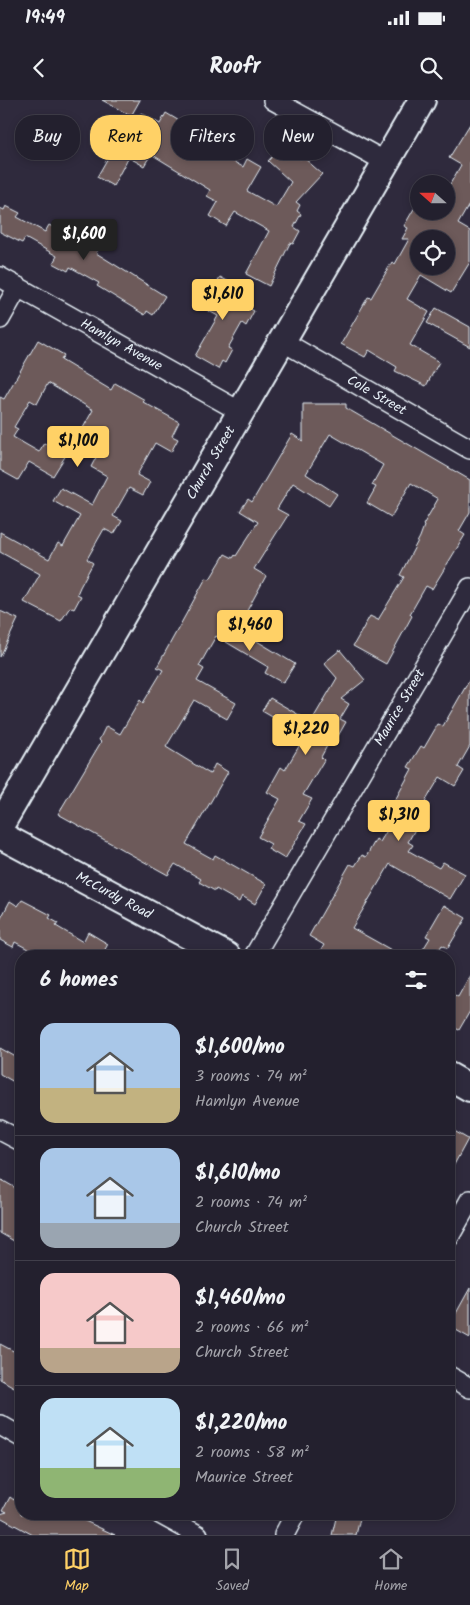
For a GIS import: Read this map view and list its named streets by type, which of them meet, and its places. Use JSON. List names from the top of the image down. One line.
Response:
{"streets":{"main road":["Church Street","McCurdy Road"],"street":["Hamlyn Avenue","Cole Street","Maurice Street"]},"crossings":[["Hamlyn Avenue","Church Street"],["Cole Street","Church Street"]],"north":"left","page":{"status":"19:49","header":"Roofr","chip":["Buy","Rent","Filters","New"],"price":["$1,600","$1,610","$1,100","$1,460","$1,220","$1,310"],"heading":"6 homes","list":[{"name":"$1,600/mo","note":"3 rooms · 74 m² · Hamlyn Avenue"},{"name":"$1,610/mo","note":"2 rooms · 74 m² · Church Street"},{"name":"$1,460/mo","note":"2 rooms · 66 m² · Church Street"},{"name":"$1,220/mo","note":"2 rooms · 58 m² · Maurice Street"}],"tabs":["Map","Saved","Home"]}}
